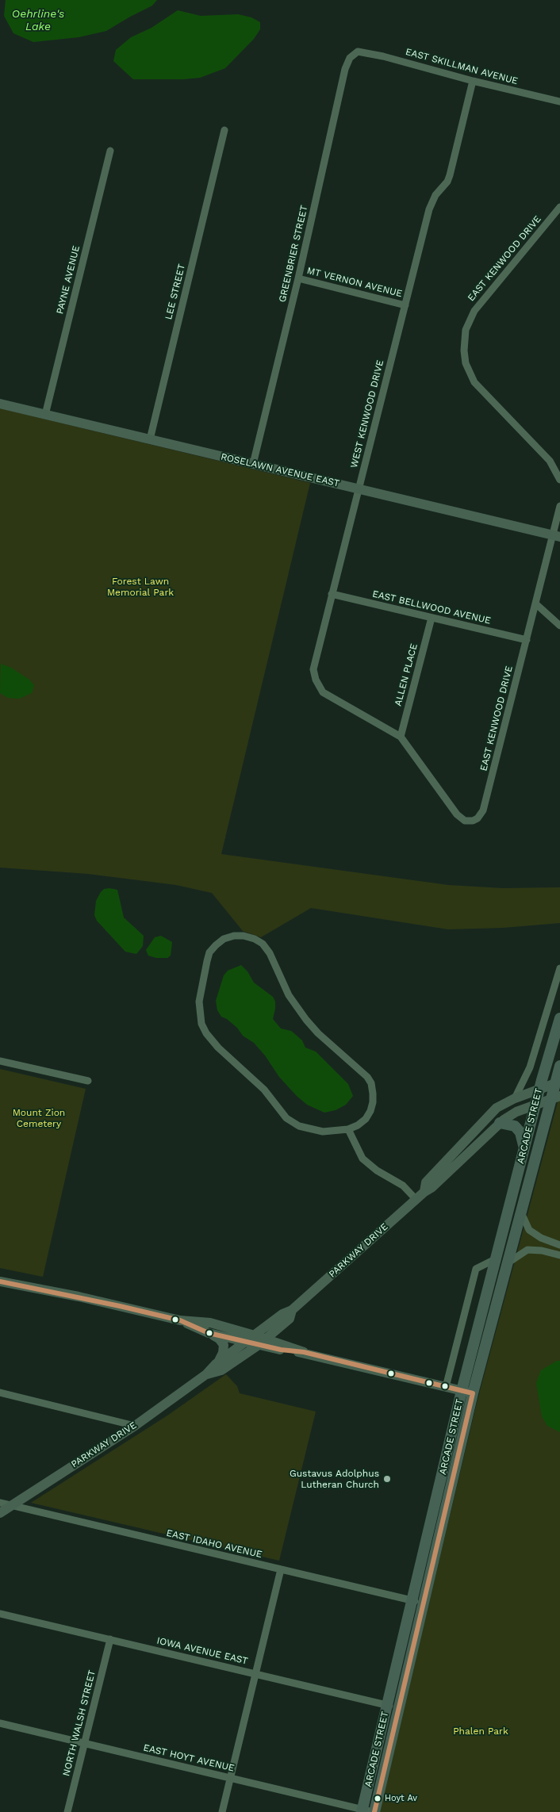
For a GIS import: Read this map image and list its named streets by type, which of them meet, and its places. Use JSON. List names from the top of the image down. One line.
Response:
{"streets":{"main road":["ARCADE STREET"],"street":["EAST SKILLMAN AVENUE","GREENBRIER STREET","EAST KENWOOD DRIVE","PAYNE AVENUE","MT VERNON AVENUE","LEE STREET","WEST KENWOOD DRIVE","ROSELAWN AVENUE EAST","EAST BELLWOOD AVENUE","ALLEN PLACE","PARKWAY DRIVE","EAST IDAHO AVENUE","IOWA AVENUE EAST","NORTH WALSH STREET","EAST HOYT AVENUE"]},"crossings":[["EAST SKILLMAN AVENUE","GREENBRIER STREET"],["EAST SKILLMAN AVENUE","WEST KENWOOD DRIVE"],["GREENBRIER STREET","MT VERNON AVENUE"],["GREENBRIER STREET","ROSELAWN AVENUE EAST"],["EAST KENWOOD DRIVE","WEST KENWOOD DRIVE"],["EAST KENWOOD DRIVE","ROSELAWN AVENUE EAST"],["EAST KENWOOD DRIVE","EAST BELLWOOD AVENUE"],["EAST KENWOOD DRIVE","ALLEN PLACE"],["PAYNE AVENUE","ROSELAWN AVENUE EAST"],["MT VERNON AVENUE","WEST KENWOOD DRIVE"],["LEE STREET","ROSELAWN AVENUE EAST"],["WEST KENWOOD DRIVE","ROSELAWN AVENUE EAST"],["WEST KENWOOD DRIVE","EAST BELLWOOD AVENUE"],["WEST KENWOOD DRIVE","ALLEN PLACE"],["EAST BELLWOOD AVENUE","ALLEN PLACE"],["ARCADE STREET","PARKWAY DRIVE"],["ARCADE STREET","EAST IDAHO AVENUE"],["ARCADE STREET","IOWA AVENUE EAST"],["ARCADE STREET","EAST HOYT AVENUE"],["PARKWAY DRIVE","EAST IDAHO AVENUE"],["IOWA AVENUE EAST","NORTH WALSH STREET"],["NORTH WALSH STREET","EAST HOYT AVENUE"]],"water":["Oehrline's Lake"],"parks":["Forest Lawn Memorial Park","Mount Zion Cemetery","Phalen Park"],"places":["Gustavus Adolphus Lutheran Church","Hoyt Av"]}
